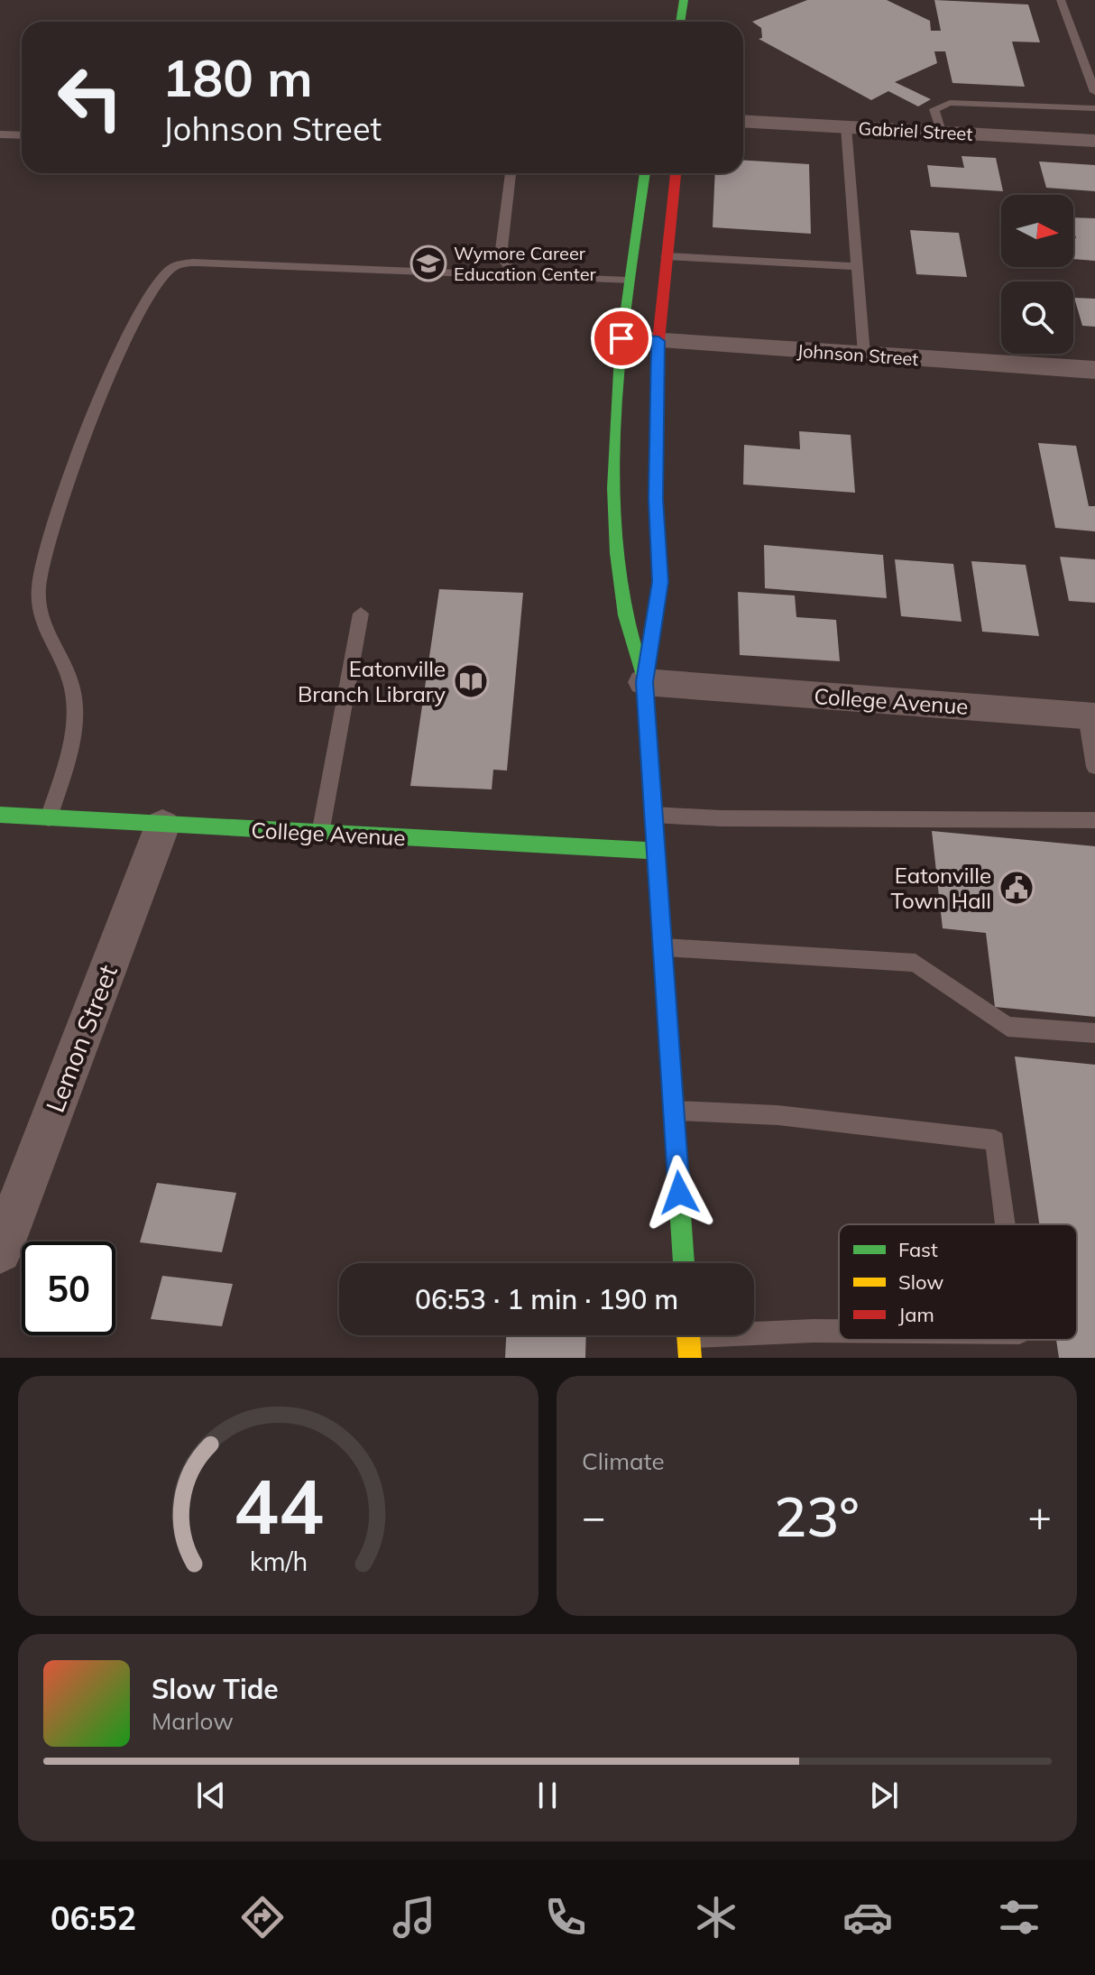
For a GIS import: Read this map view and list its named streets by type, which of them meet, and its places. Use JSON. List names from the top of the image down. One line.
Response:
{"streets":{"main road":["College Avenue"],"street":["Gabriel Street","Johnson Street","Lemon Street"]},"crossings":[["College Avenue","Lemon Street"]],"places":{"school or university":["Wymore Career Education Center"],"library":["Eatonville Branch Library"],"public building":["Eatonville Town Hall"]},"legend":["Fast","Slow","Jam"],"north":"right","page":{"turn":["180 m","Johnson Street"],"limit":"50","trip":"06:53 · 1 min · 190 m","tile":"Climate","heat":["−","23°","+"],"song":["Slow Tide","Marlow"],"tabs":"06:52","gauge":["44","km/h"]}}
